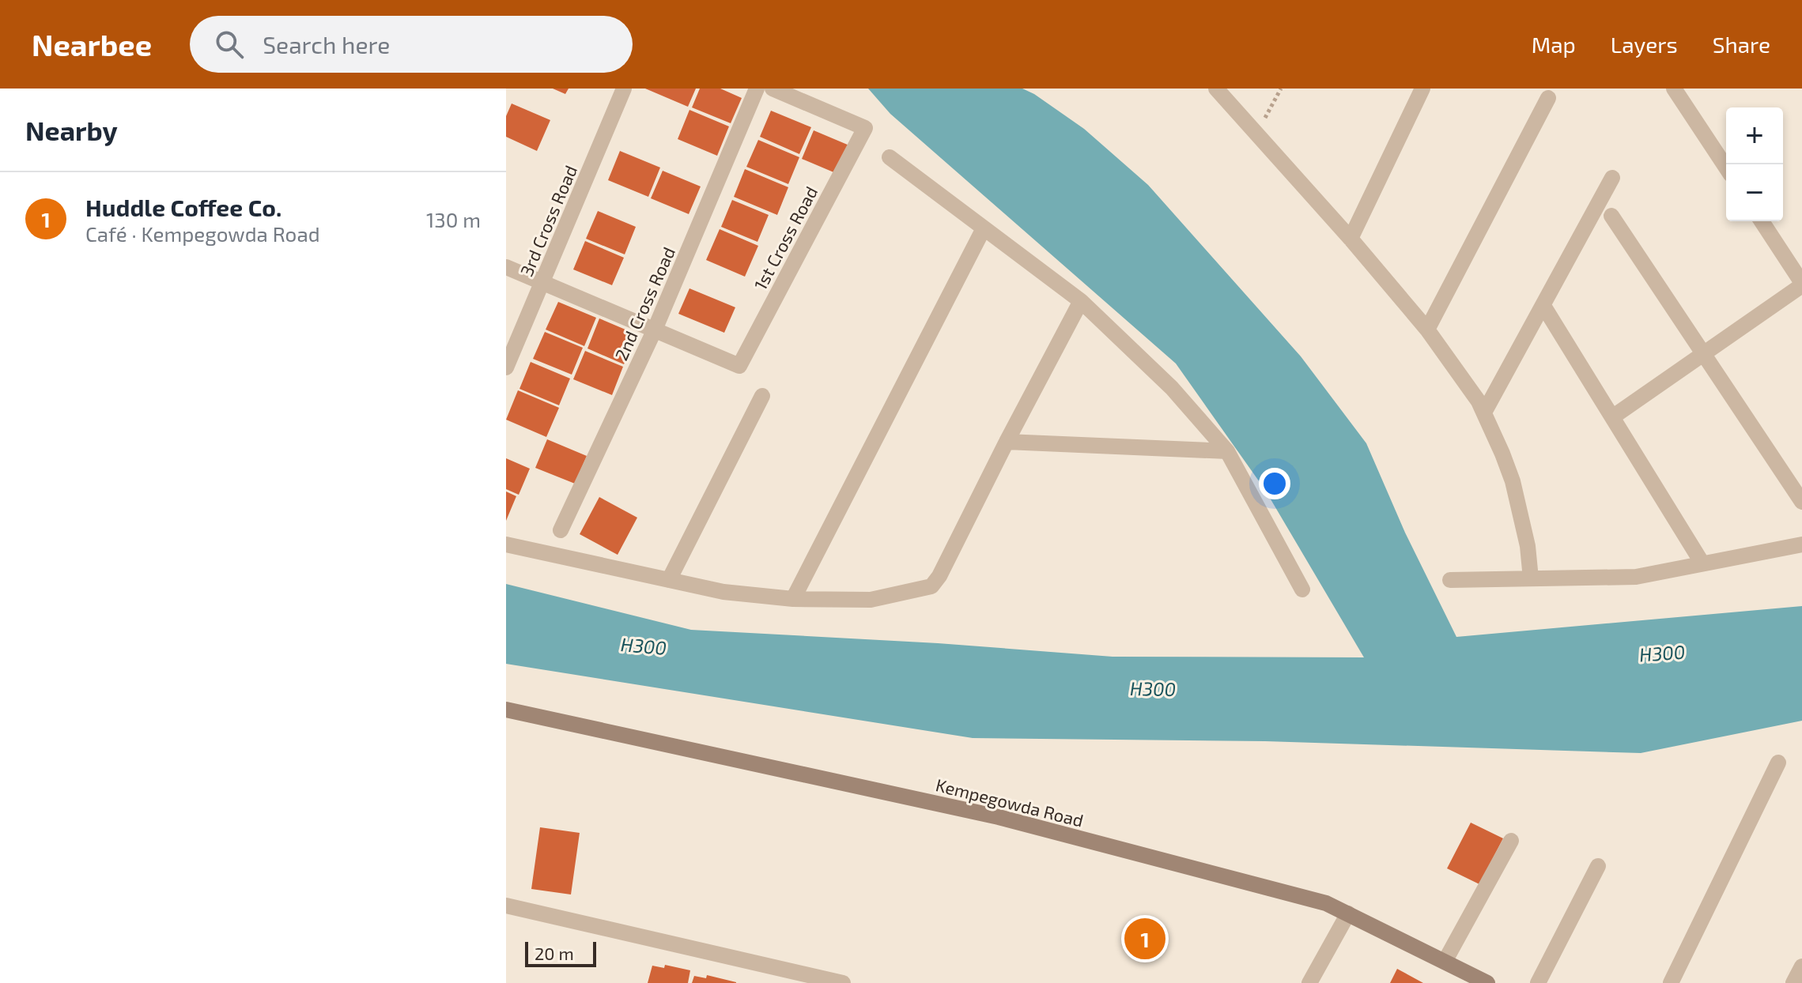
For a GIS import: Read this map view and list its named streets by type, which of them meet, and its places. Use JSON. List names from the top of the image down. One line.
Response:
{"streets":{"street":["3rd Cross Road","1st Cross Road","2nd Cross Road","Kempegowda Road"]},"crossings":[["1st Cross Road","2nd Cross Road"]],"water":["H300"],"scale_bar":"20 m","page":{"header":"Nearbee","search":"Search here","nav":["Map","Layers","Share"],"heading":"Nearby","map_buttons":["+","−"],"list":[{"mark":"1","name":"Huddle Coffee Co.","note":"Café · Kempegowda Road","value":"130 m"}],"pins":"1","scale":"20 m"}}
